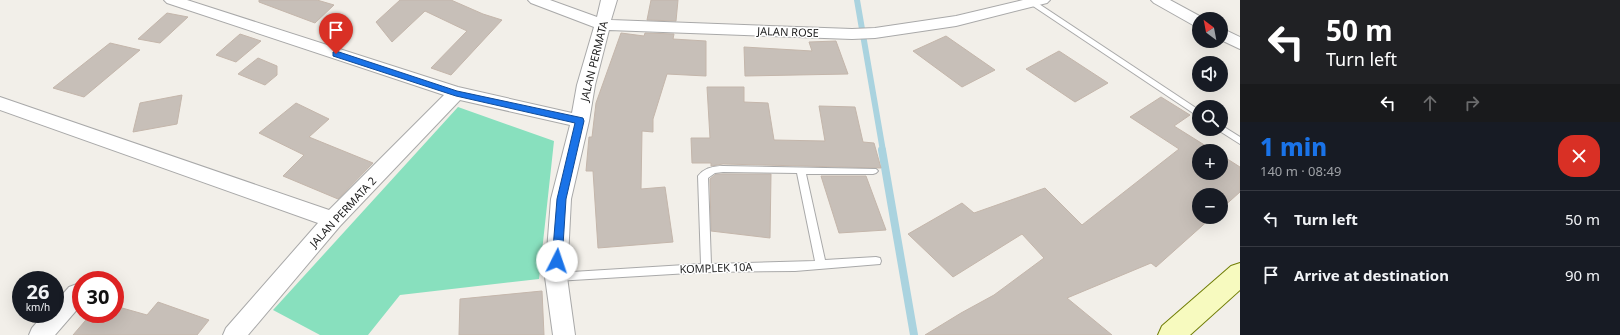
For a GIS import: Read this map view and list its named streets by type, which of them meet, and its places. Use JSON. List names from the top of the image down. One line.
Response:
{"streets":{"street":["JALAN ROSE","JALAN PERMATA","JALAN PERMATA 2"],"lane":["KOMPLEK 10A"]},"crossings":[["JALAN ROSE","JALAN PERMATA"],["JALAN PERMATA","KOMPLEK 10A"]],"north":"top left","page":{"turn":["50 m","Turn left"],"map_buttons":["+","−"],"heading":["1 min","140 m · 08:49"],"list":[{"name":"Turn left","value":"50 m"},{"name":"Arrive at destination","value":"90 m"}],"speed":"26 km/h","limit":"30"}}
